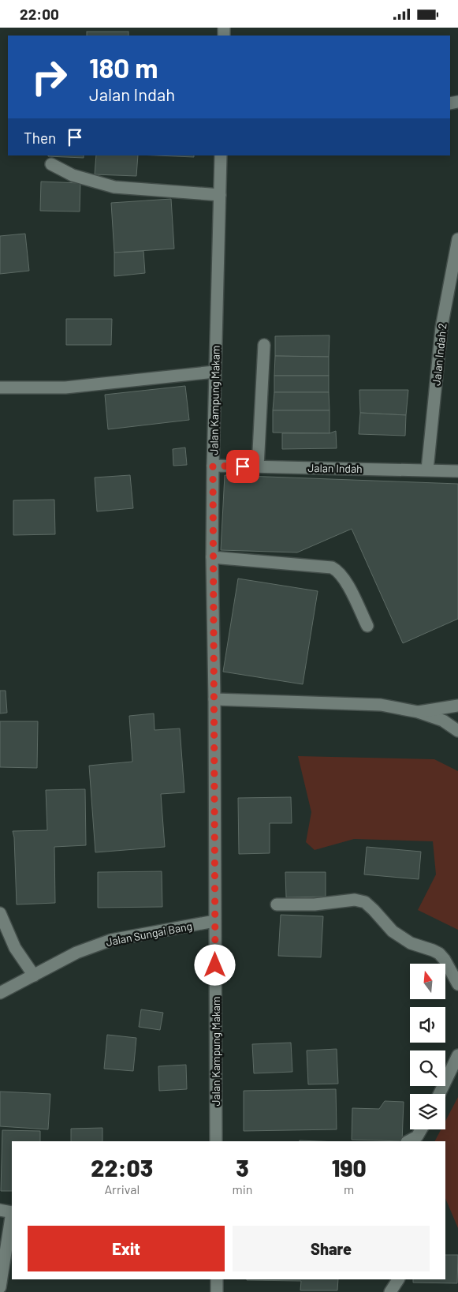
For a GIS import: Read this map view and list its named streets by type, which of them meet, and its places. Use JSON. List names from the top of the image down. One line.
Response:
{"streets":{"street":["Jalan Indah 2","Jalan Kampung Makam","Jalan Indah","Jalan Sungai Bang"]},"crossings":[["Jalan Indah 2","Jalan Indah"],["Jalan Kampung Makam","Jalan Indah"],["Jalan Kampung Makam","Jalan Sungai Bang"]],"north":"top","page":{"status":"22:00","turn":["180 m","Jalan Indah"],"then":"Then","eta":["22:03","Arrival","3","min","190","m"],"buttons":["Exit","Share"]}}
